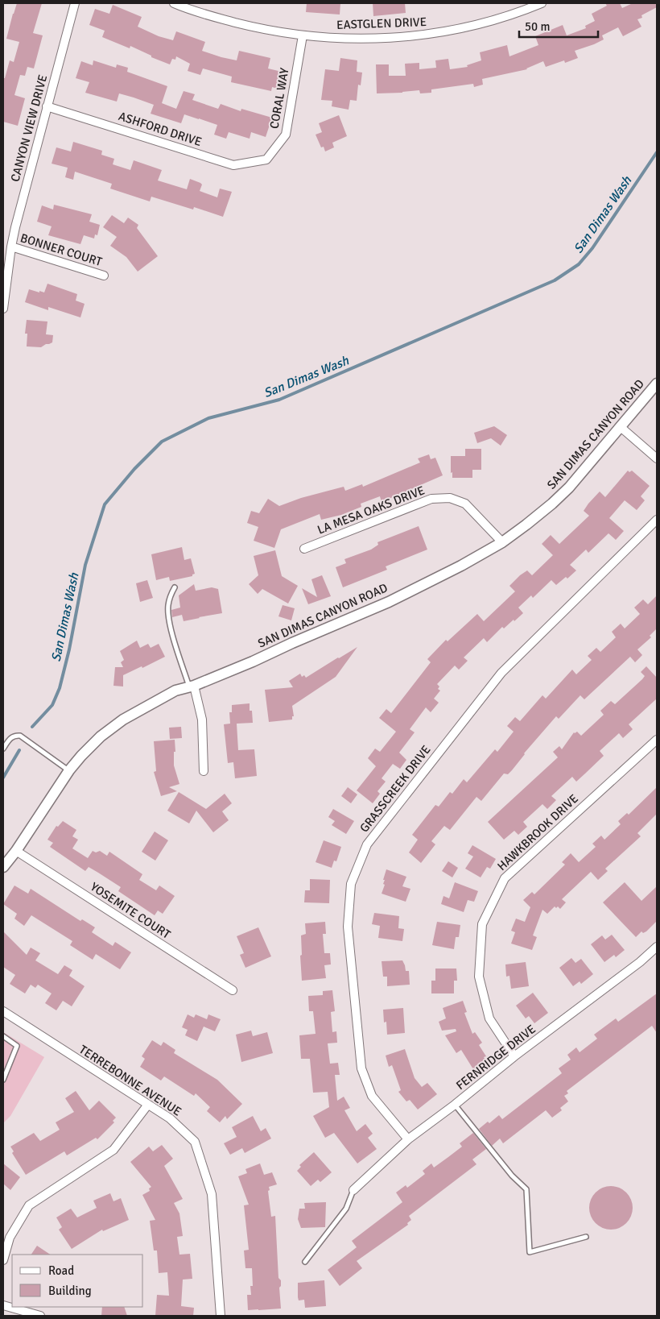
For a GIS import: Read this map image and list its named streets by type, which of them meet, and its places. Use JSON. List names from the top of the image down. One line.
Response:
{"streets":{"street":["EASTGLEN DRIVE","CORAL WAY","CANYON VIEW DRIVE","ASHFORD DRIVE","BONNER COURT","SAN DIMAS CANYON ROAD","LA MESA OAKS DRIVE","GRASSCREEK DRIVE","HAWKBROOK DRIVE","YOSEMITE COURT","FERNRIDGE DRIVE","TERREBONNE AVENUE"]},"crossings":[["EASTGLEN DRIVE","CORAL WAY"],["CORAL WAY","ASHFORD DRIVE"],["CANYON VIEW DRIVE","ASHFORD DRIVE"],["CANYON VIEW DRIVE","BONNER COURT"],["SAN DIMAS CANYON ROAD","LA MESA OAKS DRIVE"],["SAN DIMAS CANYON ROAD","YOSEMITE COURT"],["GRASSCREEK DRIVE","FERNRIDGE DRIVE"],["HAWKBROOK DRIVE","FERNRIDGE DRIVE"]],"water":["San Dimas Wash"],"legend":["Road","Building"],"scale_bar":"50 m"}
